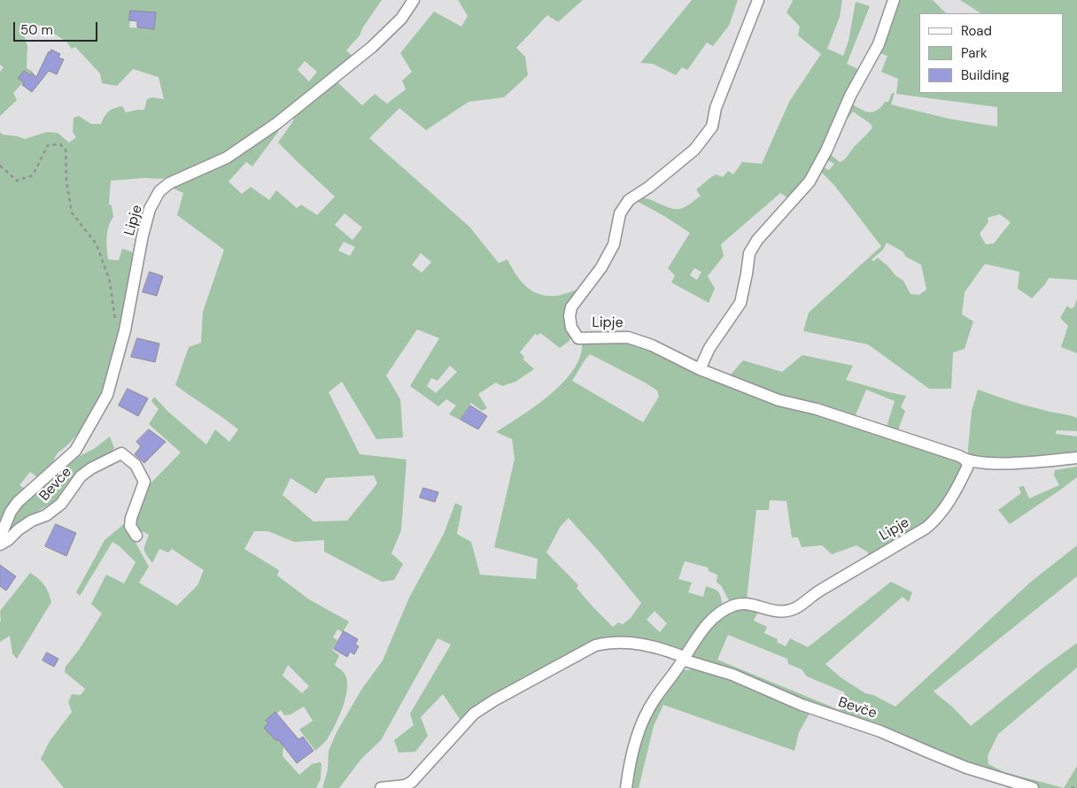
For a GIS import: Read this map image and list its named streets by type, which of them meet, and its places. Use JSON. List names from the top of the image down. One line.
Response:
{"streets":{"street":["Lipje","Bevče"]},"crossings":[["Lipje","Bevče"]],"legend":["Road","Park","Building"],"scale_bar":"50 m"}
